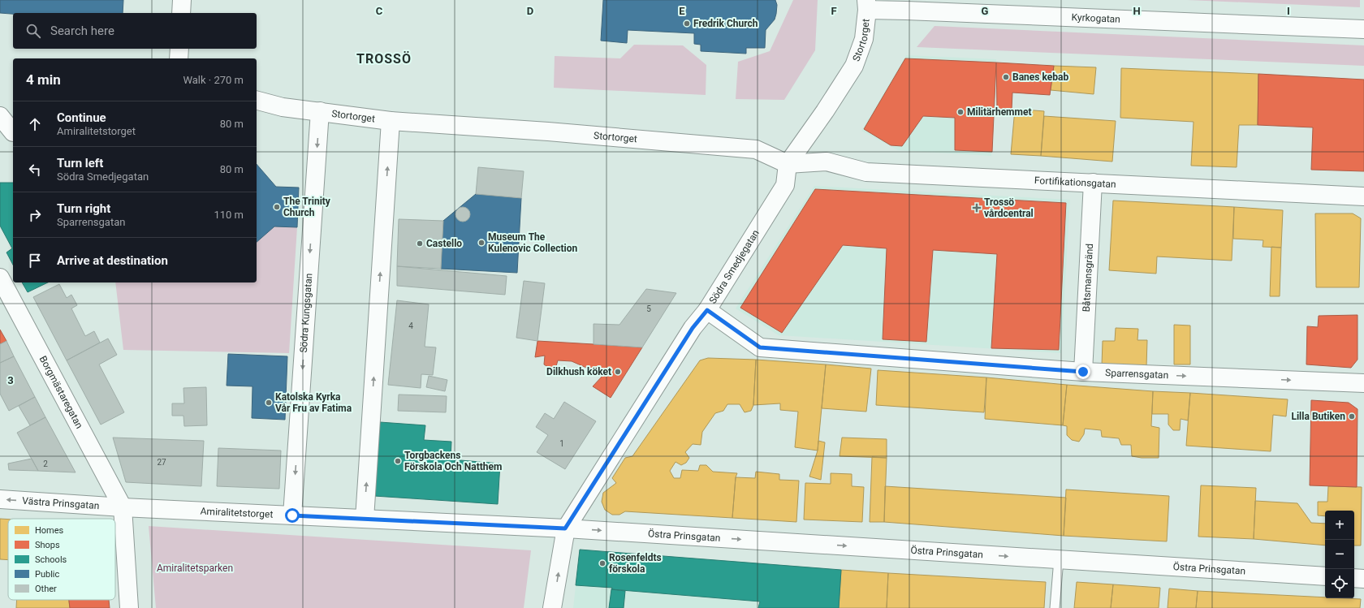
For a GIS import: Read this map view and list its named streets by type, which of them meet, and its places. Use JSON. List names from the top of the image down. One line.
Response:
{"streets":{"street":["Kyrkogatan","Stortorget","Fortifikationsgatan","Södra Smedjegatan","Båtsmansgränd","Södra Kungsgatan","Sparrensgatan","Borgmästaregatan","Västra Prinsgatan","Amiralitetstorget","Östra Prinsgatan"]},"crossings":[["Kyrkogatan","Stortorget"],["Stortorget","Fortifikationsgatan"],["Stortorget","Södra Smedjegatan"],["Stortorget","Södra Kungsgatan"],["Fortifikationsgatan","Södra Smedjegatan"],["Fortifikationsgatan","Båtsmansgränd"],["Södra Smedjegatan","Sparrensgatan"],["Södra Smedjegatan","Amiralitetstorget"],["Södra Smedjegatan","Östra Prinsgatan"],["Båtsmansgränd","Sparrensgatan"],["Södra Kungsgatan","Amiralitetstorget"],["Borgmästaregatan","Västra Prinsgatan"],["Borgmästaregatan","Amiralitetstorget"],["Västra Prinsgatan","Amiralitetstorget"],["Amiralitetstorget","Östra Prinsgatan"]],"one_way":["Sparrensgatan","Västra Prinsgatan","Östra Prinsgatan"],"districts":["TROSSÖ"],"parks":["Amiralitetsparken"],"places":{"other":["Fredrik Church","Banes kebab","Militärhemmet","The Trinity Church","Museum The Kulenovic Collection","Castello","Dilkhush köket","Katolska Kyrka Vår Fru av Fatima","Lilla Butiken","Torgbackens Förskola Och Natthem","Rosenfeldts förskola"],"health":["Trossö vårdcentral"]},"house_numbers":["5","4","1","27","2"],"legend":["Homes","Shops","Schools","Public","Other"],"page":{"search":"Search here","heading":["4 min","Walk · 270 m"],"list":[["Continue","Amiralitetstorget","80 m"],["Turn left","Södra Smedjegatan","80 m"],["Turn right","Sparrensgatan","110 m"],"Arrive at destination"],"map_buttons":["+","−"]},"grid":{"columns":["C","D","E","F","G","H","I"],"rows":["3"]}}
